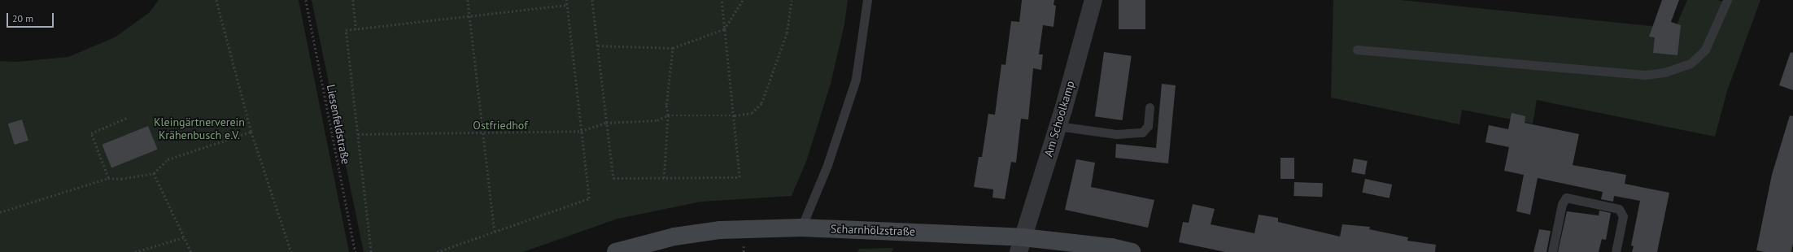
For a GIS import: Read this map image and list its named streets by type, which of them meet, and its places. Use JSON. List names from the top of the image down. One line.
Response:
{"streets":{"main road":["Scharnhölzstraße"],"street":["Am Schoolkamp"],"path":["Liesenfeldstraße"]},"crossings":[["Am Schoolkamp","Scharnhölzstraße"]],"parks":["Kleingärtnerverein Krähenbusch e.V.","Ostfriedhof"],"scale_bar":"20 m"}
